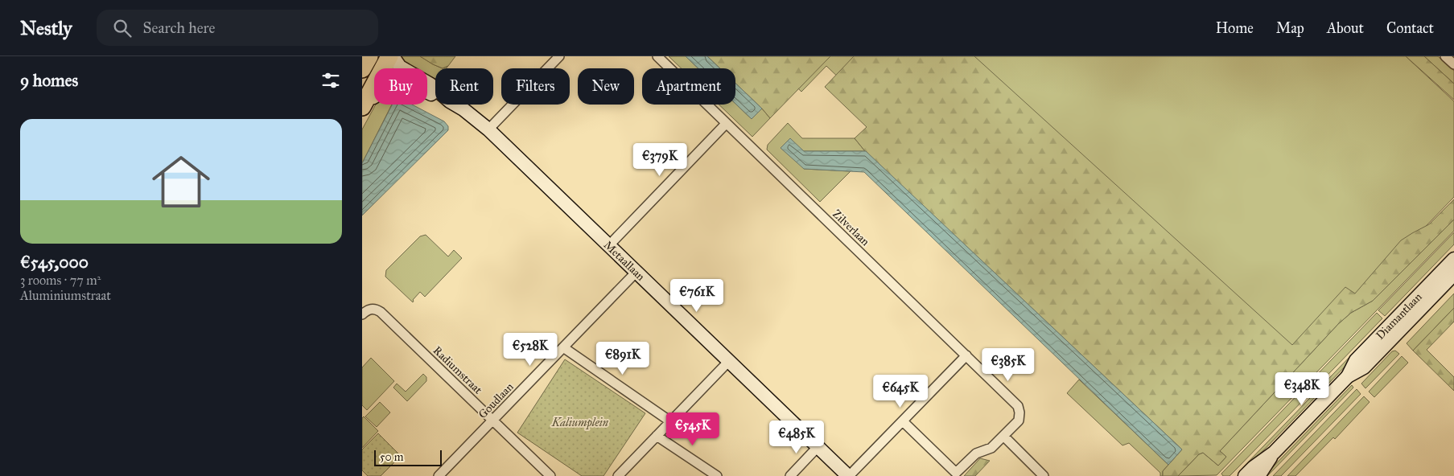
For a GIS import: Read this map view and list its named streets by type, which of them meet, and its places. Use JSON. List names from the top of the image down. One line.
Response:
{"streets":{"street":["Zilverlaan","Metaallaan","Diamantlaan","Radiumstraat","Goudlaan"]},"crossings":[["Metaallaan","Goudlaan"],["Radiumstraat","Goudlaan"]],"parks":["Kaliumplein"],"scale_bar":"50 m","page":{"header":"Nestly","search":"Search here","nav":["Home","Map","About","Contact"],"heading":"9 homes","chip":["Buy","Rent","Filters","New","Apartment"],"list":[{"name":"€545,000","note":"3 rooms · 77 m² · Aluminiumstraat"}],"price":["€379K","€761K","€528K","€891K","€385K","€348K","€645K","€545K","€485K"],"scale":"50 m"}}
